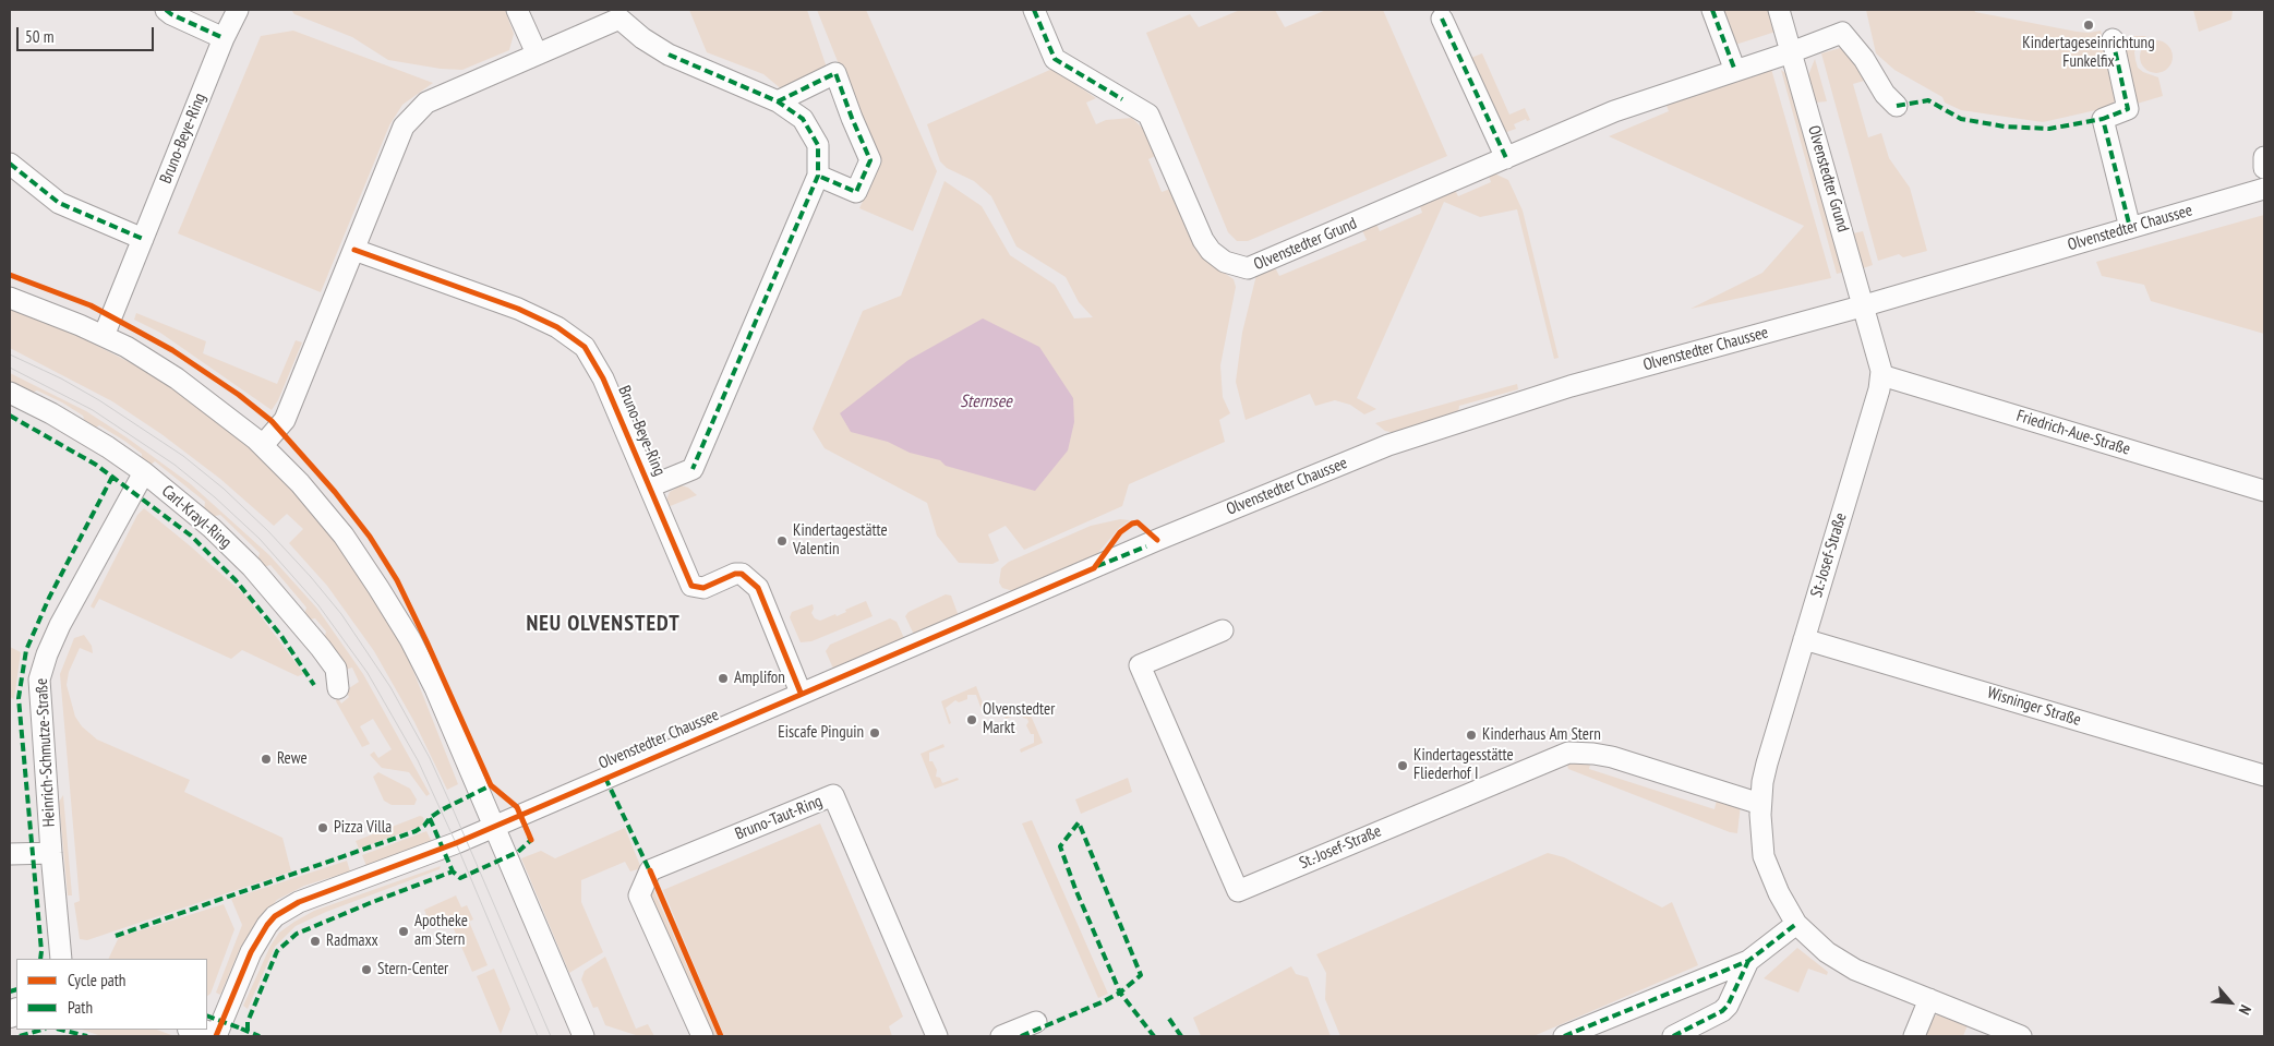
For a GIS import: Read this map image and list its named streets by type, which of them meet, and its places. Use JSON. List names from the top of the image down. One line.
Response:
{"streets":{"street":["Bruno-Beye-Ring","Olvenstedter Grund","Olvenstedter Chaussee","Friedrich-Aue-Straße","Carl-Krayl-Ring","St.-Josef-Straße","Wisninger Straße","Heinrich-Schmutze-Straße","Bruno-Taut-Ring"]},"crossings":[["Bruno-Beye-Ring","Olvenstedter Chaussee"],["Olvenstedter Grund","Olvenstedter Chaussee"],["Olvenstedter Grund","St.-Josef-Straße"],["Olvenstedter Chaussee","St.-Josef-Straße"],["Friedrich-Aue-Straße","St.-Josef-Straße"],["Carl-Krayl-Ring","Heinrich-Schmutze-Straße"],["St.-Josef-Straße","Wisninger Straße"]],"districts":["NEU OLVENSTEDT"],"water":["Sternsee"],"places":["Kindertageseinrichtung Funkelfix","Kindertagestätte Valentin","Amplifon","Olvenstedter Markt","Eiscafe Pinguin","Kinderhaus Am Stern","Rewe","Kindertagesstätte Fliederhof I","Pizza Villa","Apotheke am Stern","Radmaxx","Stern-Center"],"legend":["Cycle path","Path"],"scale_bar":"50 m","north":"bottom right"}
